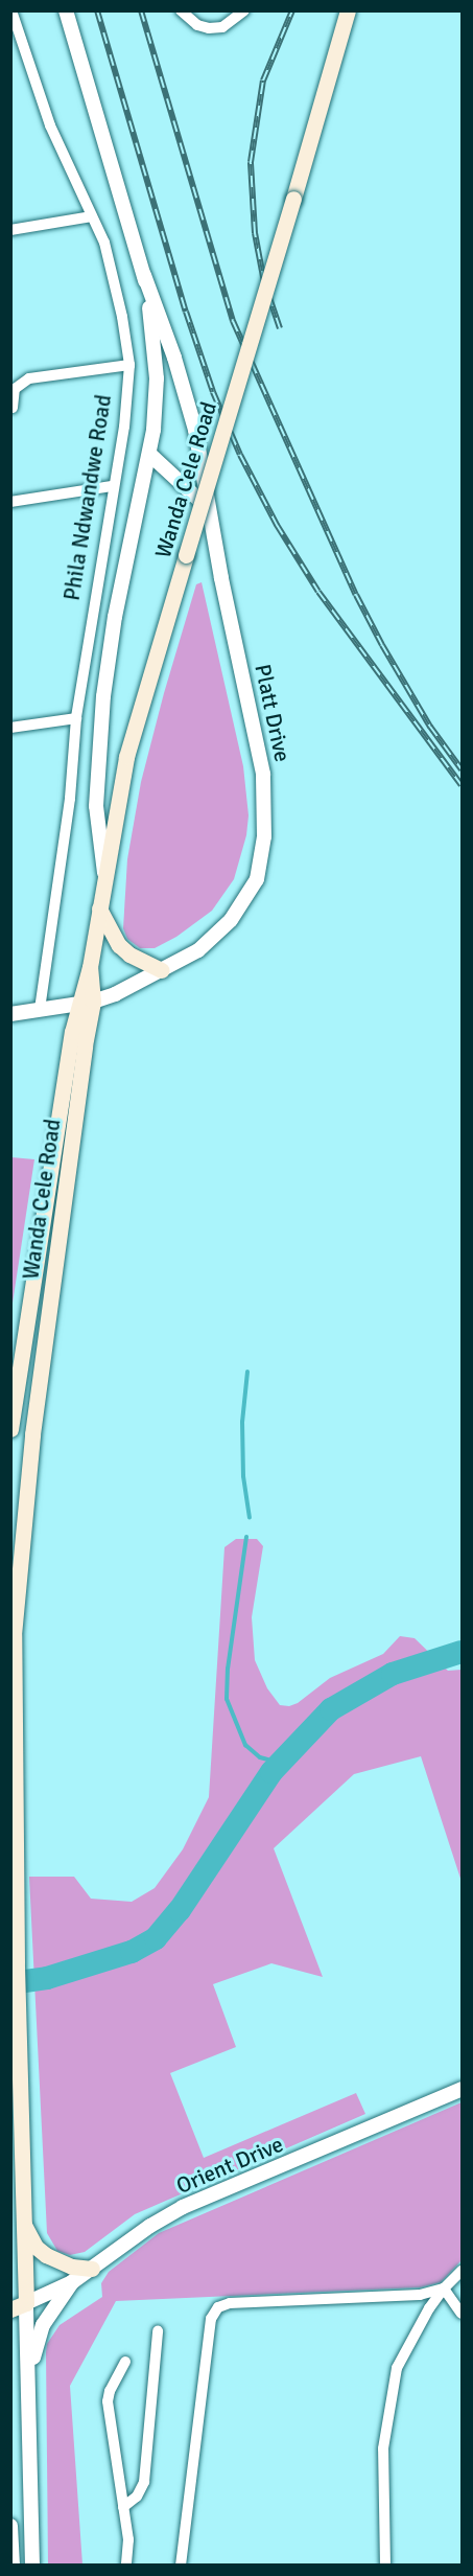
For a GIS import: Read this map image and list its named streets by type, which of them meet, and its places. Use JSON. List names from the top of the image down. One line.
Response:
{"streets":{"main road":["Wanda Cele Road"],"street":["Phila Ndwandwe Road","Platt Drive","Orient Drive"]},"crossings":[["Wanda Cele Road","Phila Ndwandwe Road"],["Wanda Cele Road","Platt Drive"],["Wanda Cele Road","Orient Drive"],["Phila Ndwandwe Road","Platt Drive"]]}
